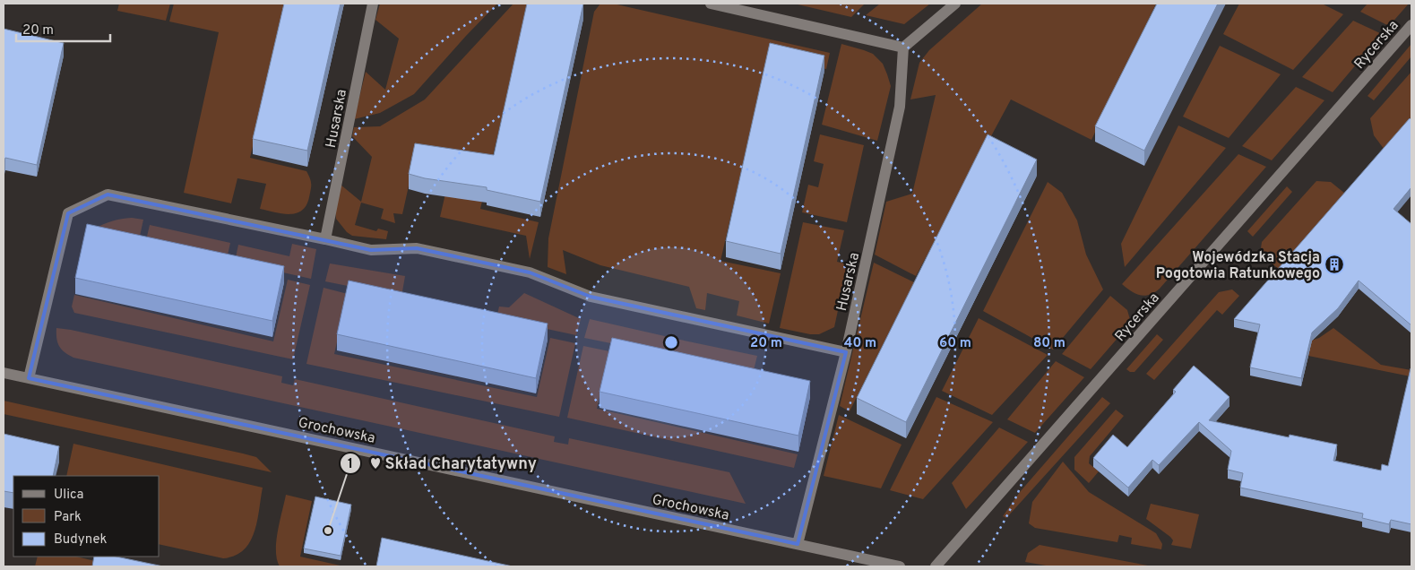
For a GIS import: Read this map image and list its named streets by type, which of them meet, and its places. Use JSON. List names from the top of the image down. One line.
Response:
{"streets":{"street":["Rycerska","Husarska","Grochowska"]},"crossings":[["Husarska","Grochowska"]],"places":{"building":["Wojewódzka Stacja Pogotowia Ratunkowego"],"other":["♥ Skład Charytatywny"]},"legend":["Ulica","Park","Budynek"],"scale_bar":"20 m","rings":["20 m","40 m","60 m","80 m"]}
